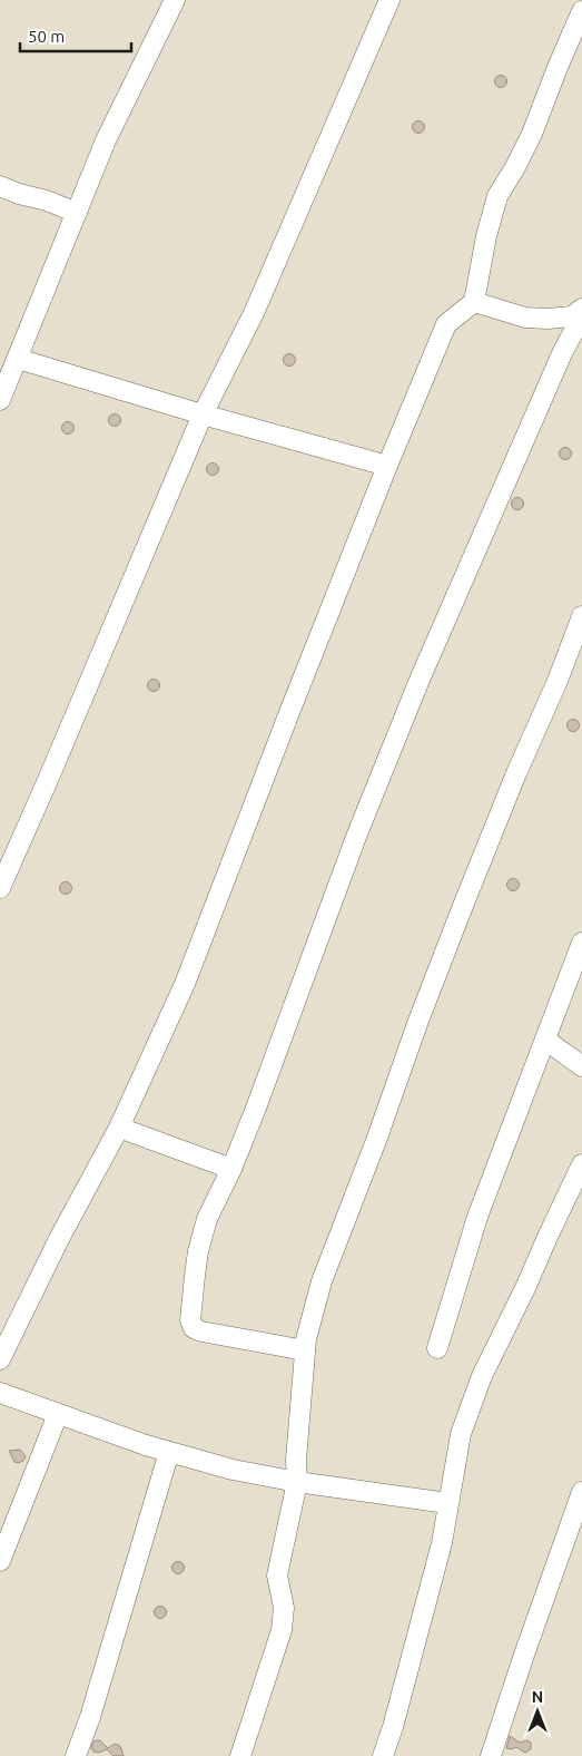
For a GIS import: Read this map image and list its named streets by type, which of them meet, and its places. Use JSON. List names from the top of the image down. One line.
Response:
{"scale_bar":"50 m","north":"top"}
